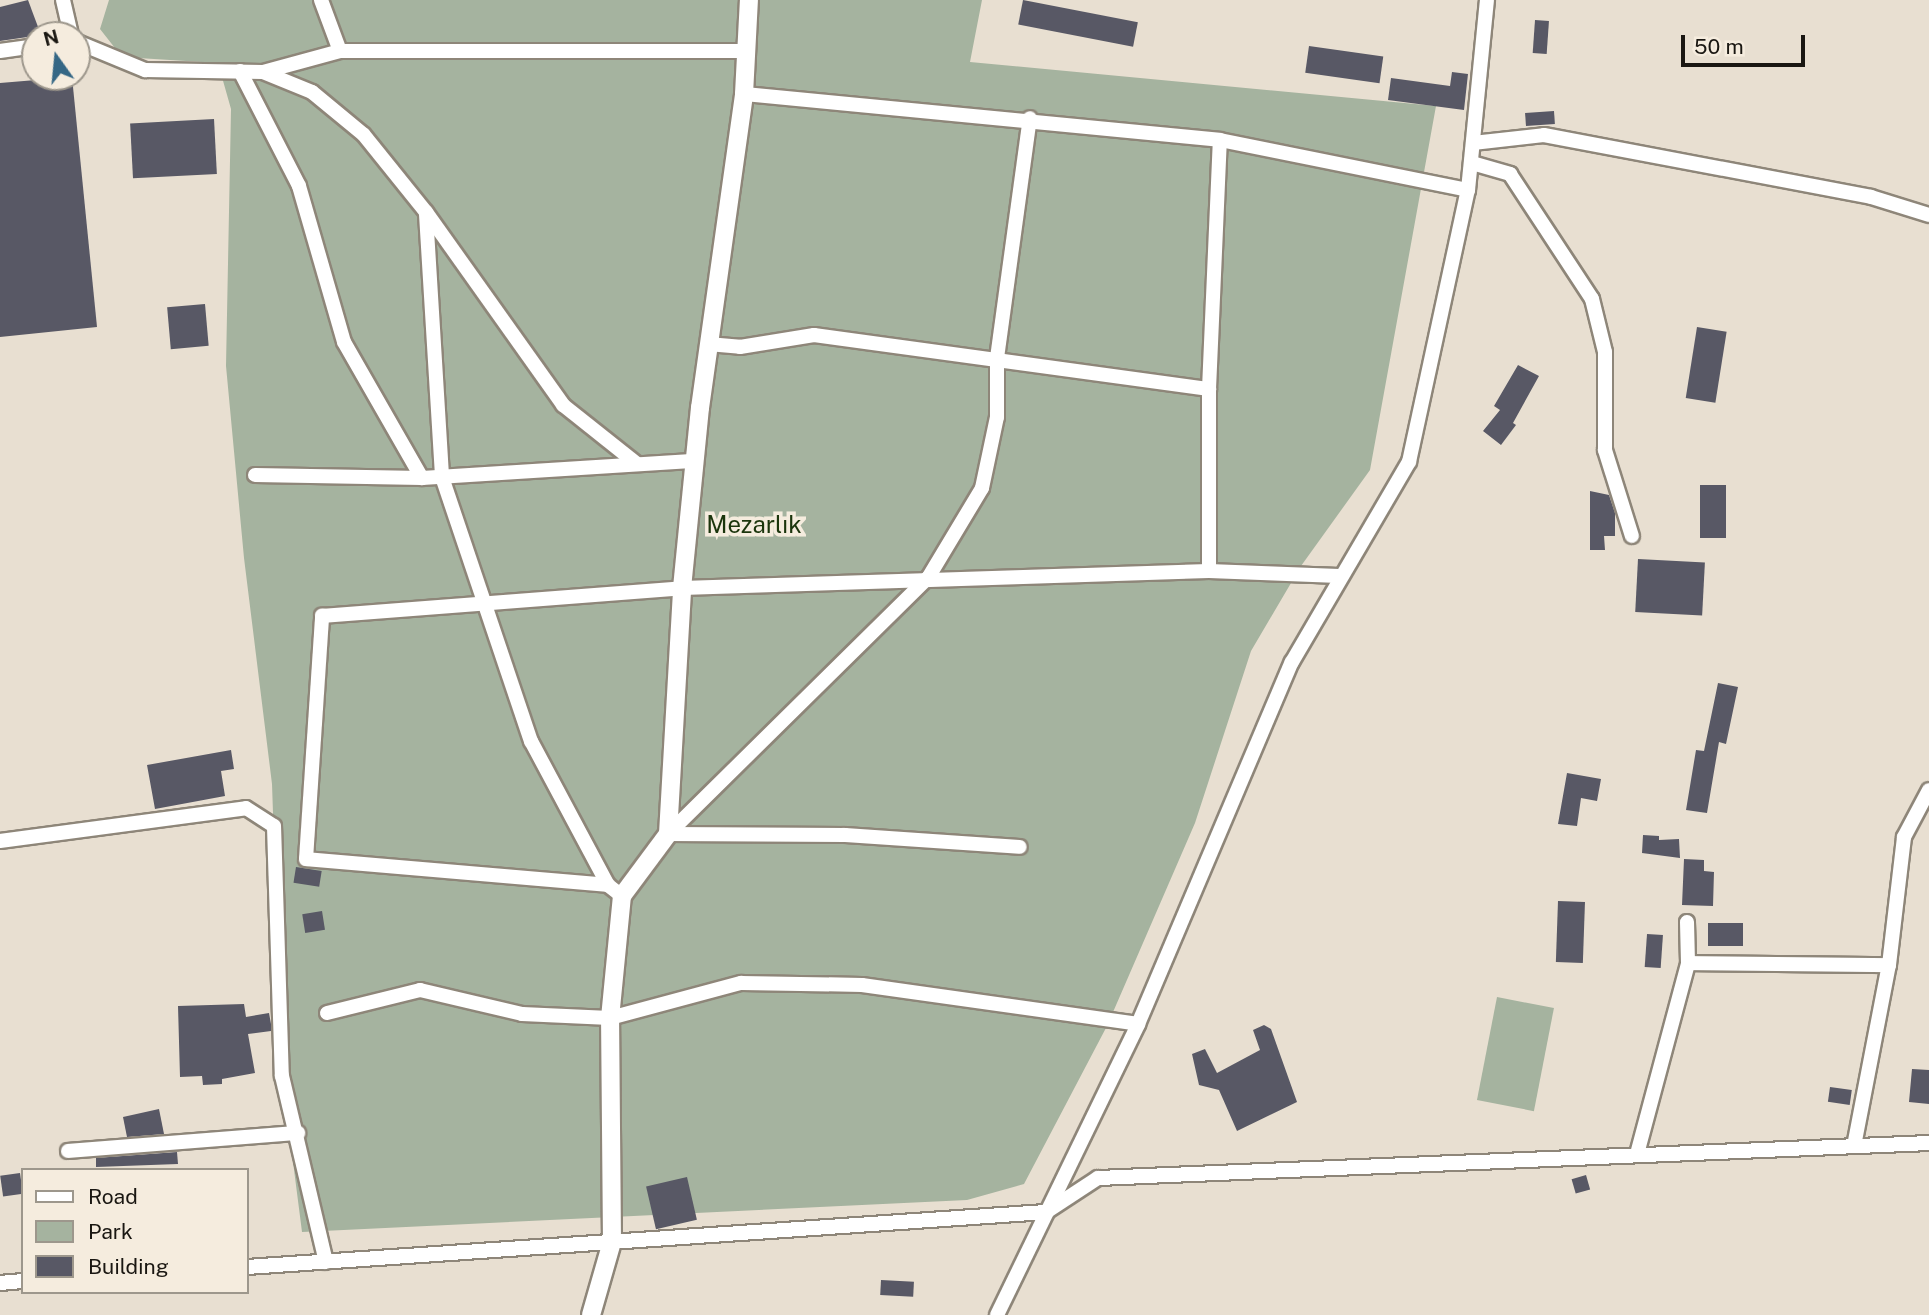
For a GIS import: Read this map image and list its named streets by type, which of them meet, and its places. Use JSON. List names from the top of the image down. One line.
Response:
{"parks":["Mezarlık"],"legend":["Road","Park","Building"],"scale_bar":"50 m","north":"top"}
